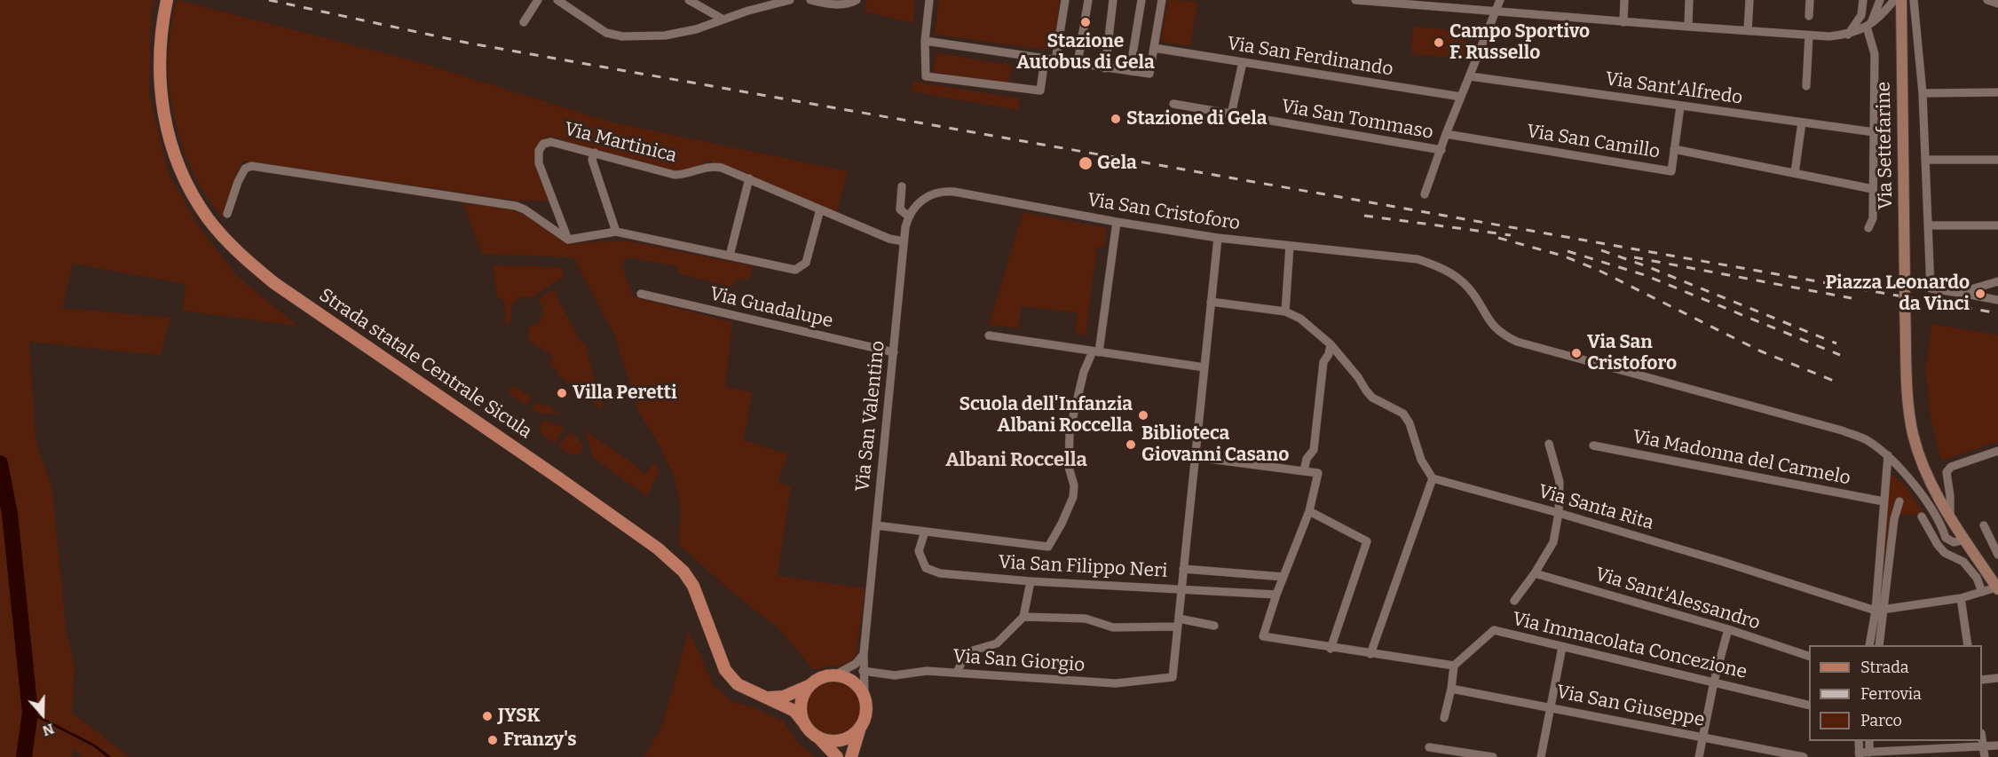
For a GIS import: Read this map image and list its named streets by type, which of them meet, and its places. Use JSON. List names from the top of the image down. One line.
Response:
{"streets":{"main road":["Strada statale Centrale Sicula"],"street":["Via San Ferdinando","Via Sant'Alfredo","Via San Tommaso","Via San Camillo","Via Martinica","Via Settefarine","Via San Cristoforo","Via Guadalupe","Via San Valentino","Via Madonna del Carmelo","Via Santa Rita","Via San Filippo Neri","Via Sant'Alessandro","Via Immacolata Concezione","Via San Giorgio","Via San Giuseppe"]},"crossings":[["Via Sant'Alfredo","Via San Camillo"],["Via Martinica","Via San Valentino"],["Via San Cristoforo","Via San Valentino"],["Via Guadalupe","Via San Valentino"],["Strada statale Centrale Sicula","Via San Valentino"],["Via San Valentino","Via San Giorgio"]],"districts":["Albani Roccella"],"places":["Stazione Autobus di Gela","Campo Sportivo F. Russello","Stazione di Gela","Gela","Piazza Leonardo da Vinci","Via San Cristoforo","Villa Peretti","Scuola dell'Infanzia Albani Roccella","Biblioteca Giovanni Casano","JYSK","Franzy's"],"legend":["Strada","Ferrovia","Parco"],"north":"bottom"}
